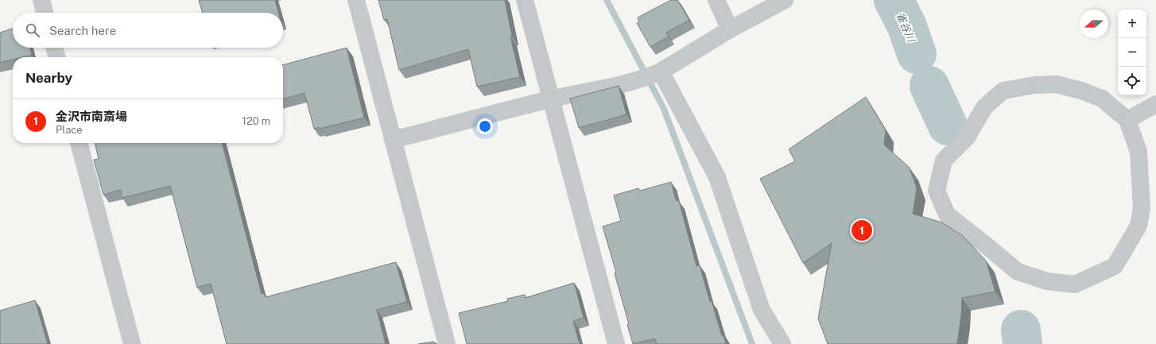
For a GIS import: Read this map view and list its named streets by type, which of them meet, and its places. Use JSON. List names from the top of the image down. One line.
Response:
{"water":["雀谷川"],"north":"left","page":{"map_buttons":["+","−"],"search":"Search here","heading":"Nearby","list":[{"mark":"1","name":"金沢市南斎場","note":"Place","value":"120 m"}],"pins":"1"}}
